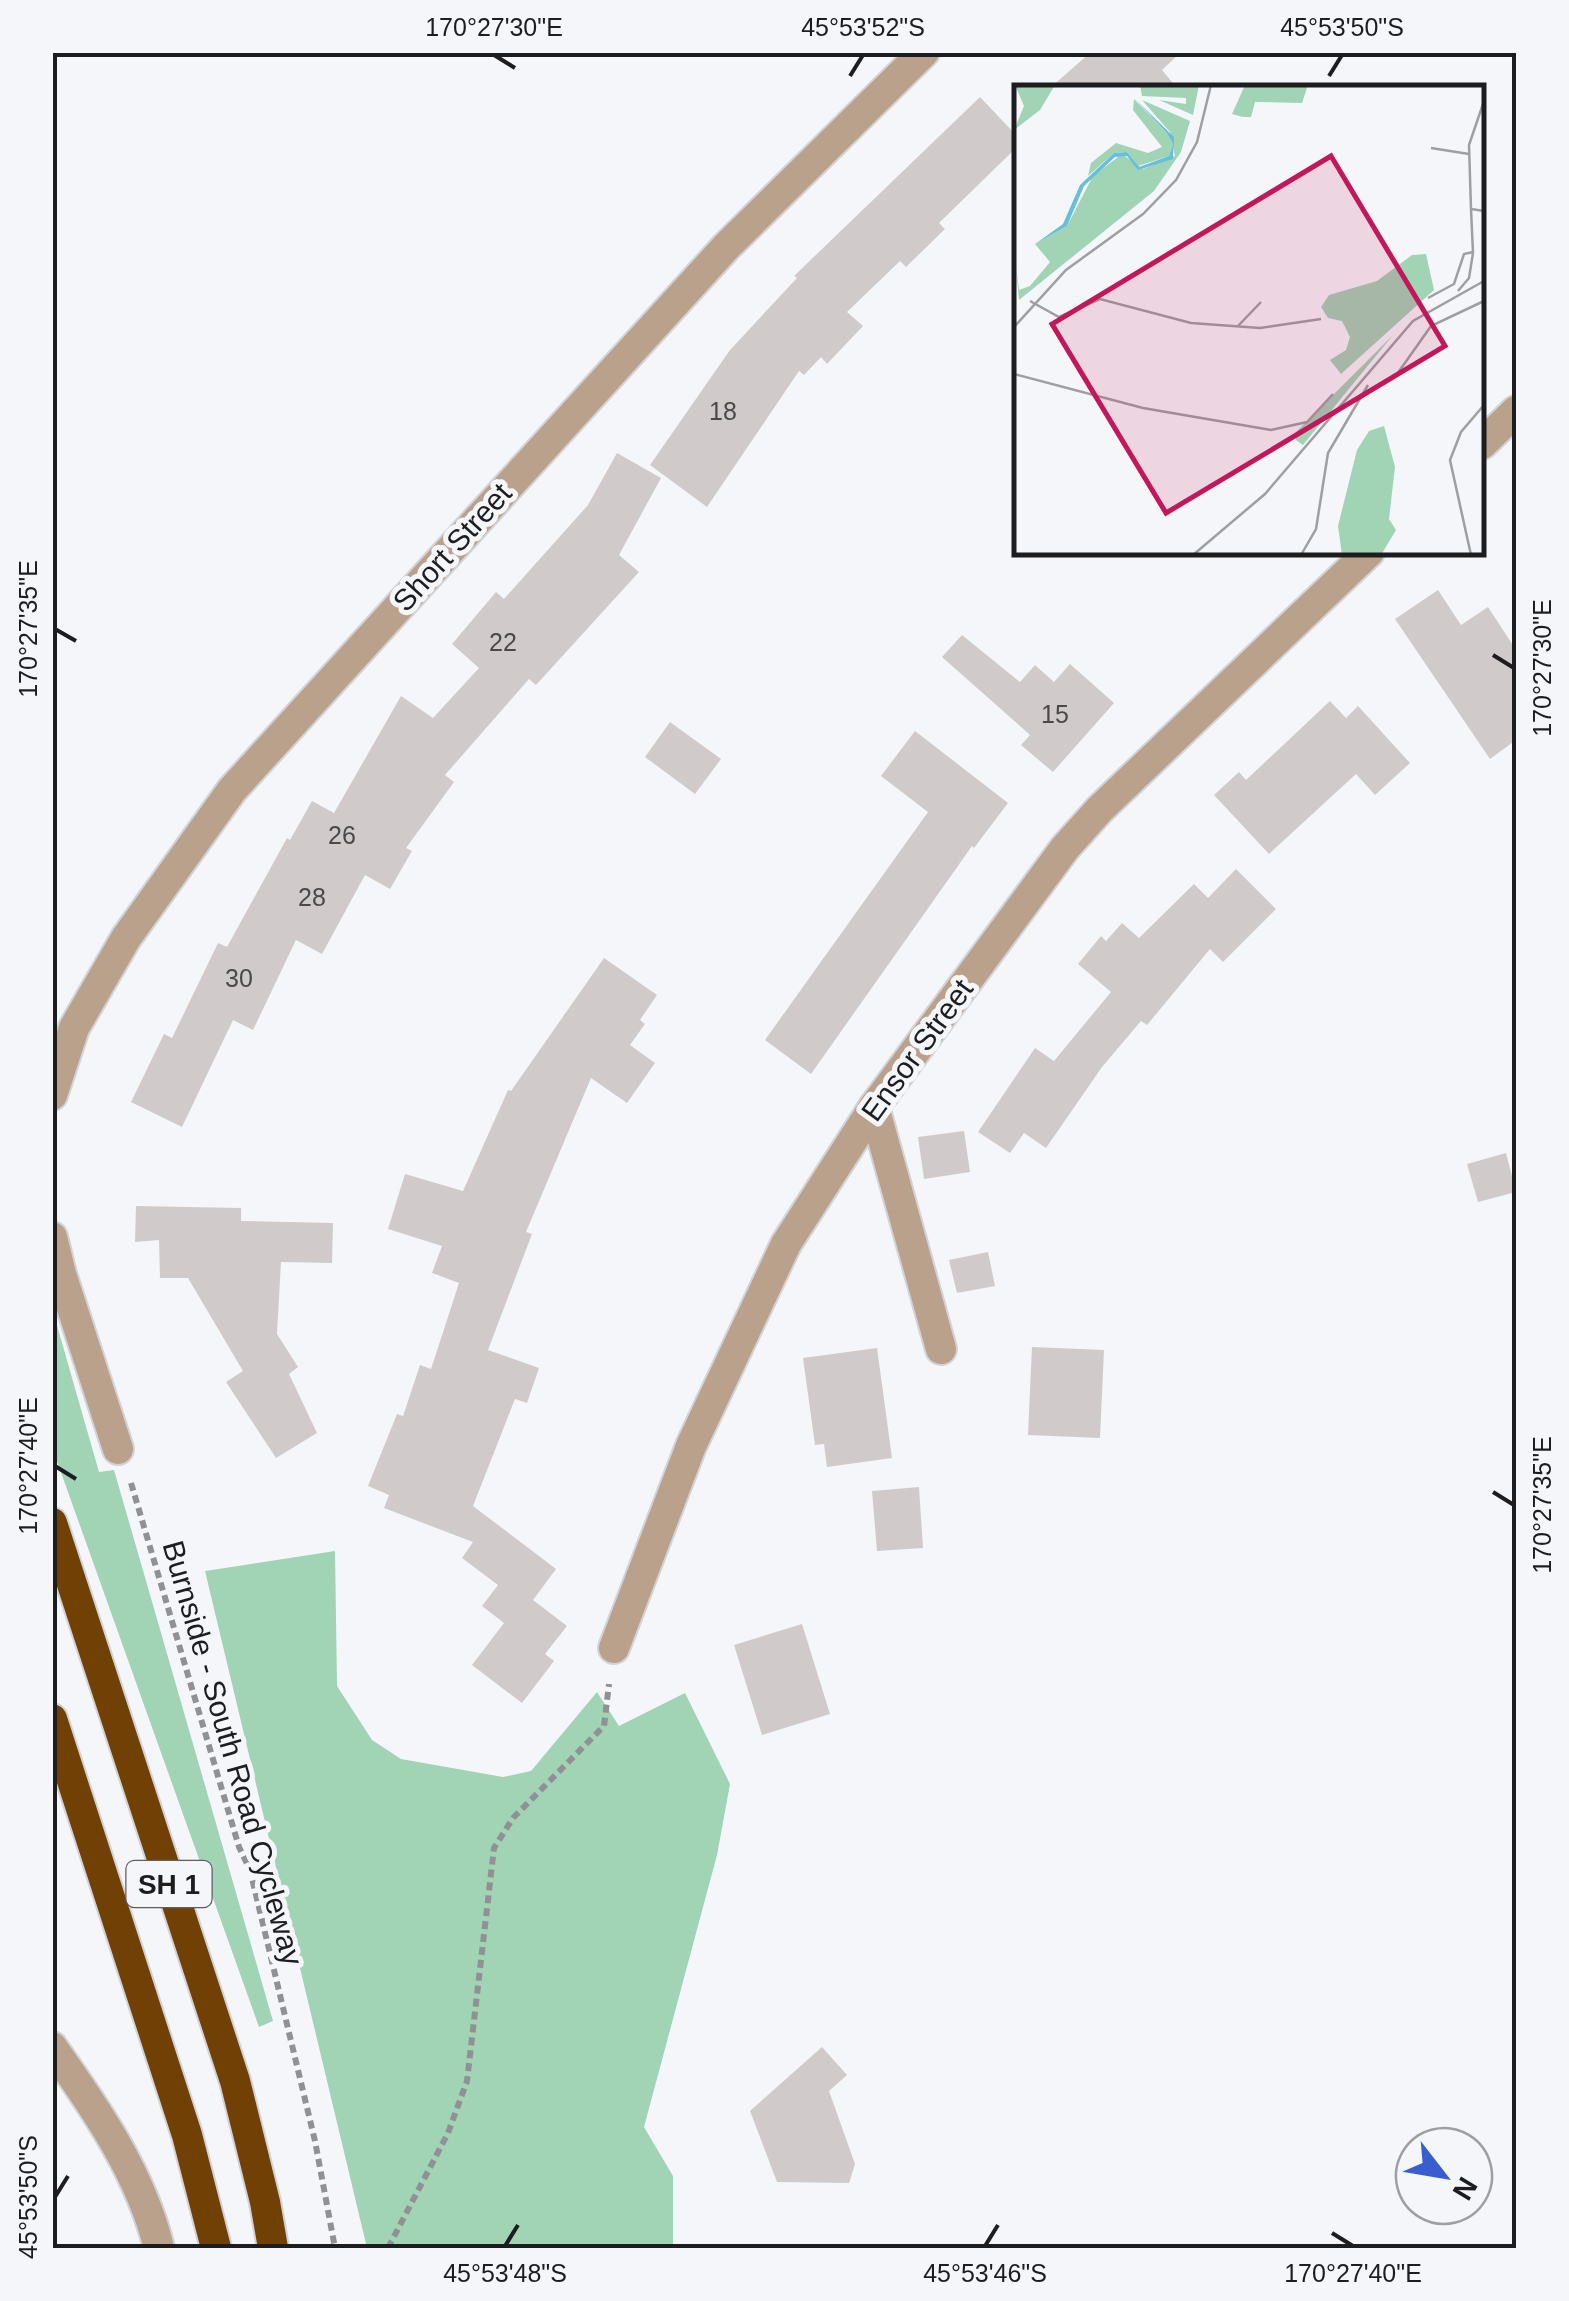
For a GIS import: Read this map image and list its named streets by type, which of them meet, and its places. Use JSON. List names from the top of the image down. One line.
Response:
{"streets":{"highway":["SH 1"],"street":["Short Street","Ensor Street"],"path":["Burnside - South Road Cycleway"]},"house_numbers":["18","22","15","26","28","30"],"north":"bottom right","coordinates":["170°27'30\"E","45°53'52\"S","45°53'50\"S","170°27'35\"E","170°27'40\"E","45°53'48\"S","45°53'46\"S"]}
